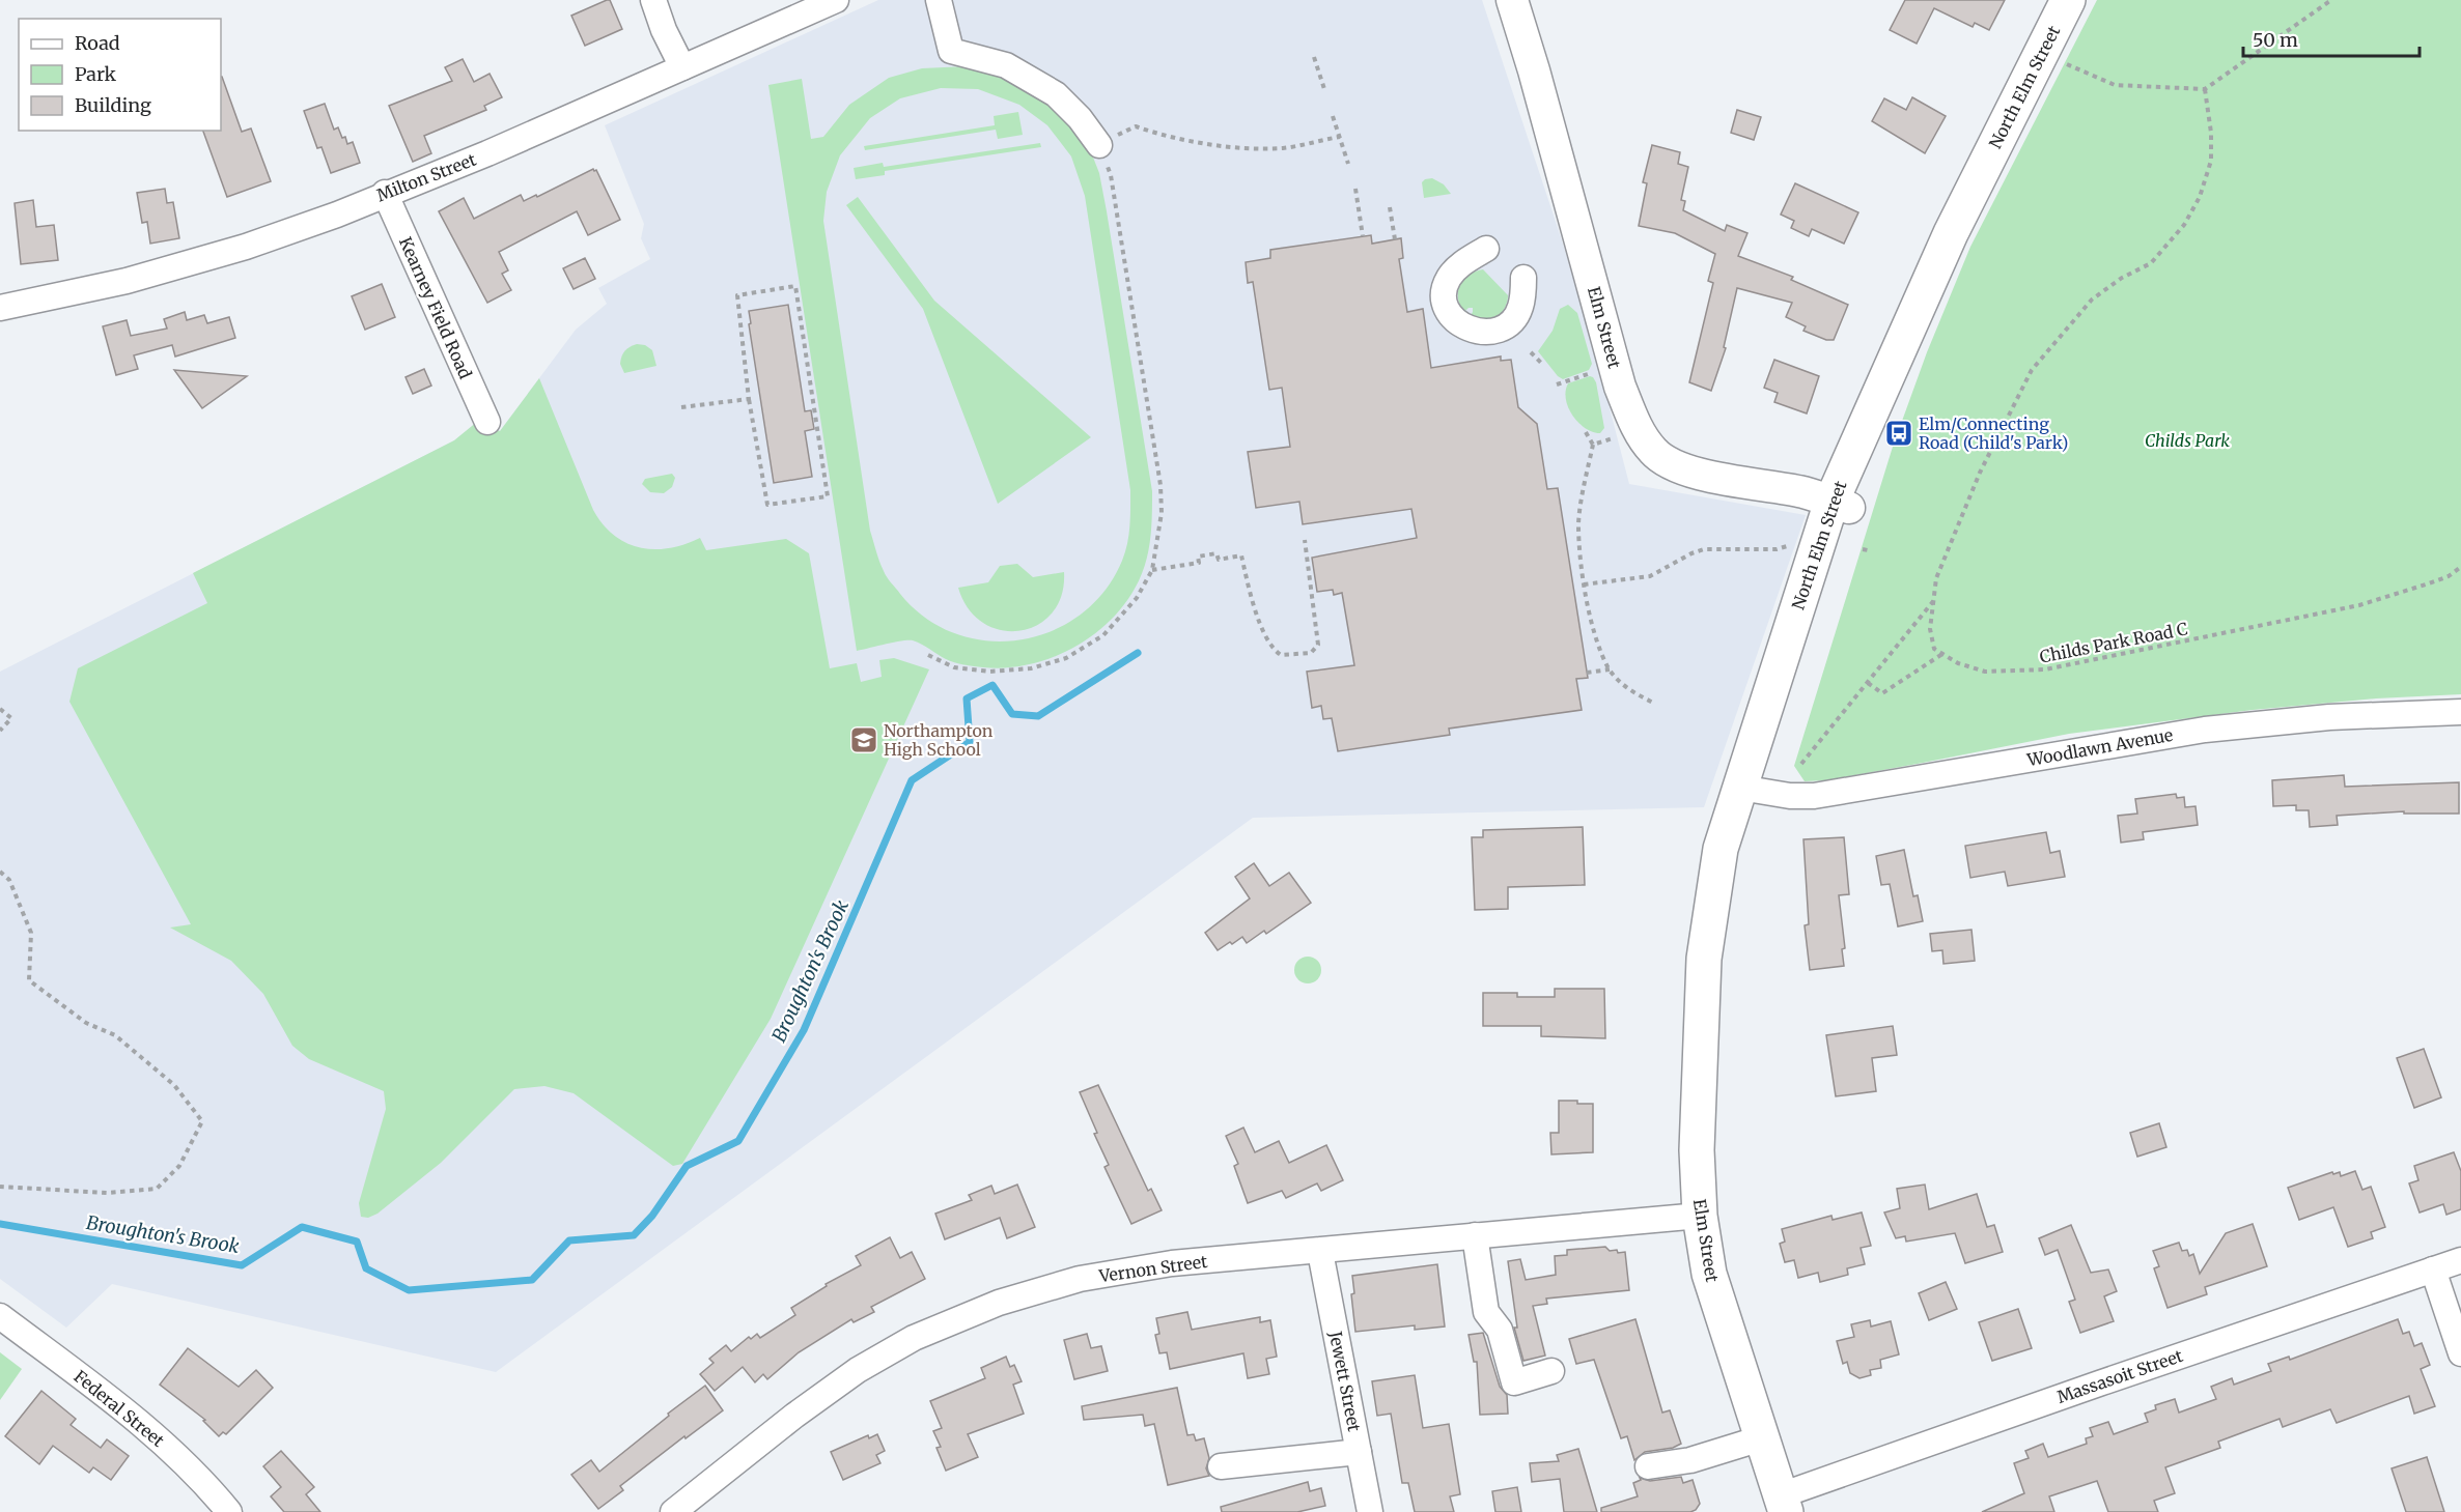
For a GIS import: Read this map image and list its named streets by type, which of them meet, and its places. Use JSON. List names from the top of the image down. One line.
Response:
{"streets":{"highway":["North Elm Street","Elm Street"],"street":["Milton Street","Kearney Field Road","Woodlawn Avenue","Vernon Street","Massasoit Street","Jewett Street","Federal Street"],"path":["Childs Park Road C"]},"crossings":[["North Elm Street","Elm Street"],["North Elm Street","Woodlawn Avenue"],["Milton Street","Kearney Field Road"],["Elm Street","Woodlawn Avenue"],["Elm Street","Vernon Street"],["Elm Street","Massasoit Street"],["Vernon Street","Jewett Street"]],"water":["Broughton's Brook"],"parks":["Childs Park"],"places":{"bus stop":["Elm/Connecting Road (Child's Park)"],"school or university":["Northampton High School"]},"legend":["Road","Park","Building"],"scale_bar":"50 m"}
